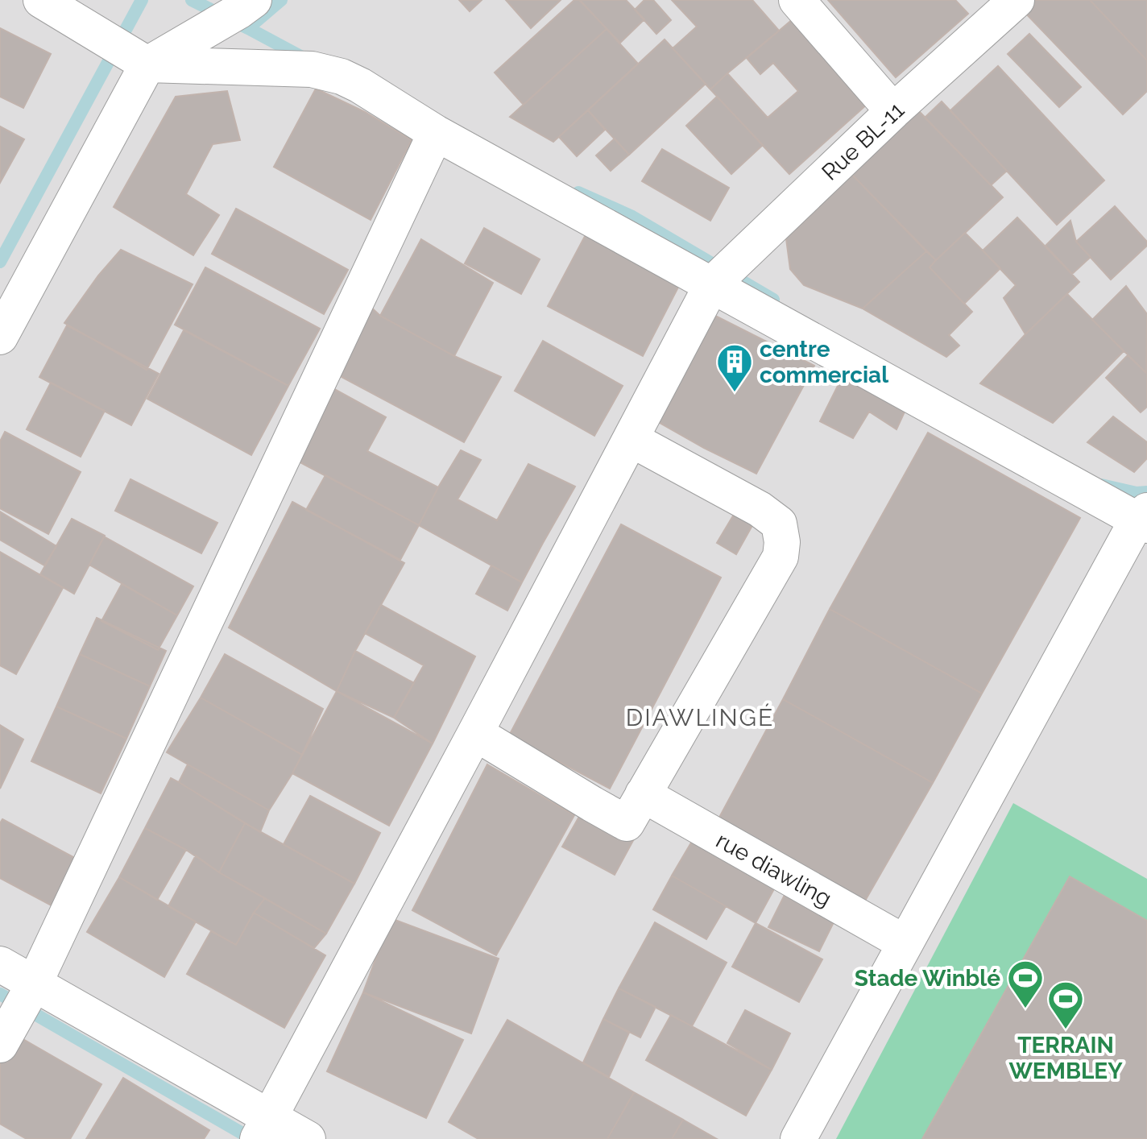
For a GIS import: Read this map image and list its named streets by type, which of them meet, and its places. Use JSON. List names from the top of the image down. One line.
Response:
{"streets":{"street":["Rue BL-11","rue diawling"]},"districts":["DIAWLINGÉ"],"places":{"building":["centre commercial"],"sports":["Stade Winblé","TERRAIN WEMBLEY"]}}
